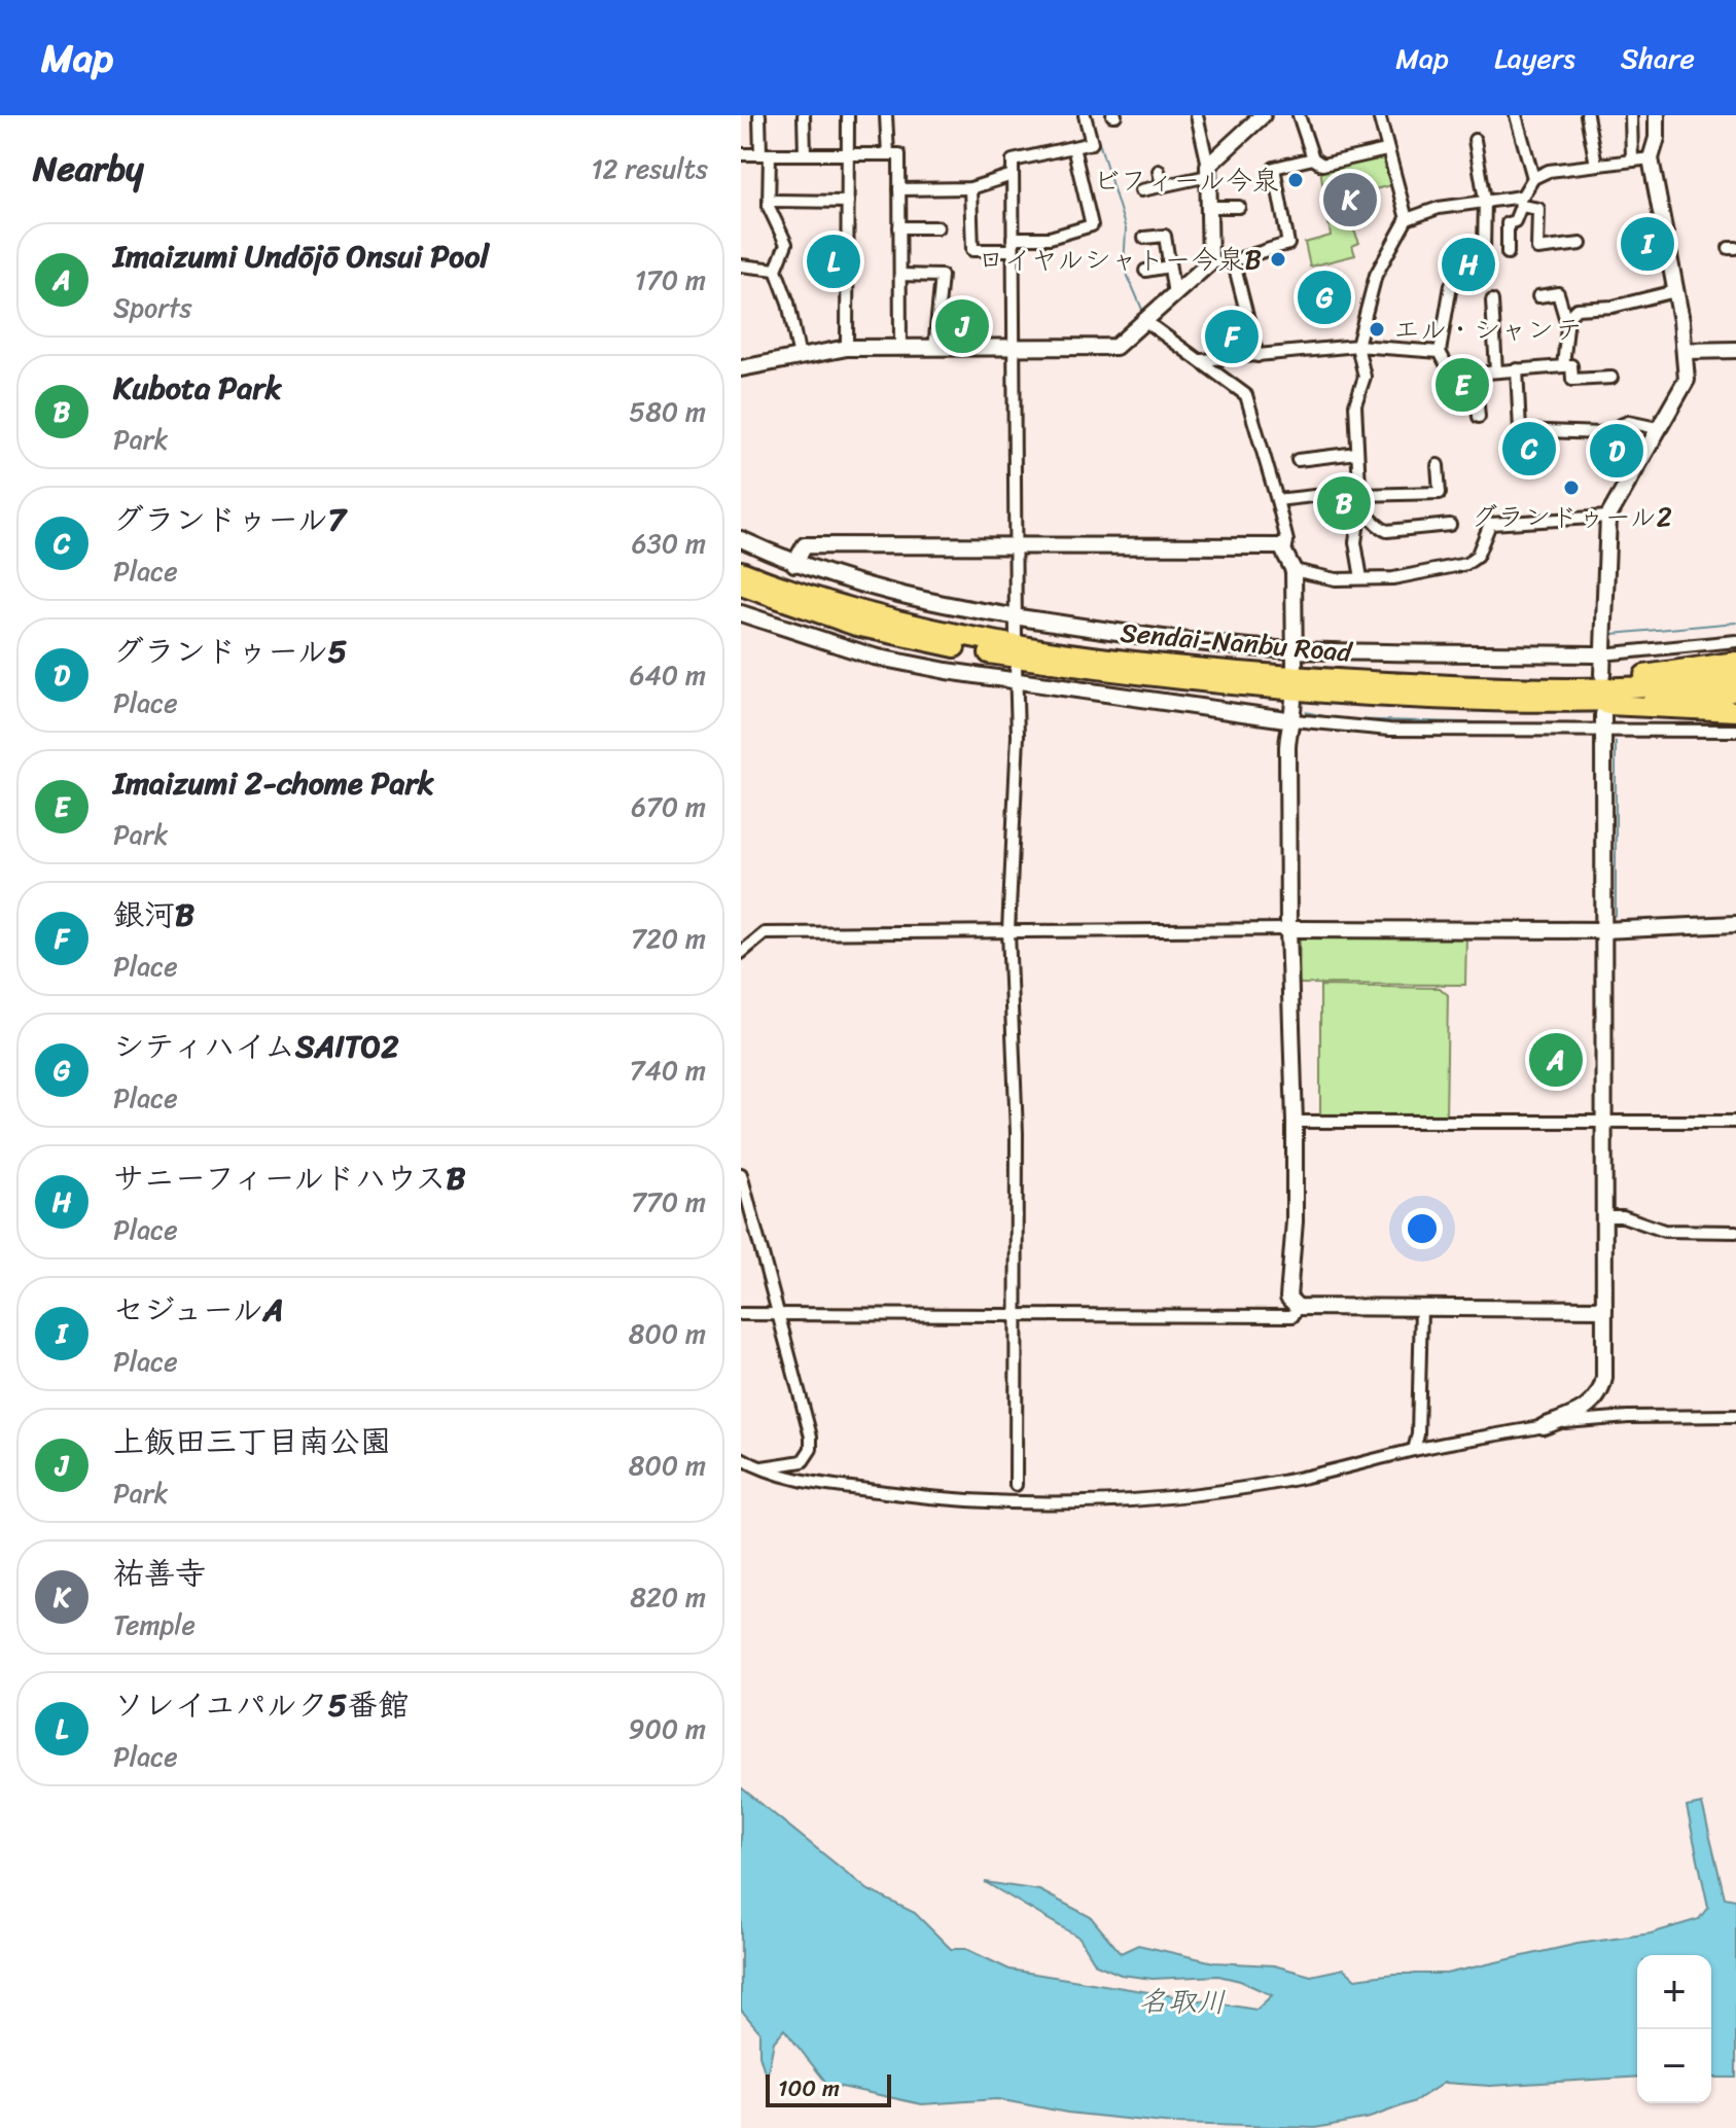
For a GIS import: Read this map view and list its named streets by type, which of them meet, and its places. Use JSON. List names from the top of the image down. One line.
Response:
{"streets":{"highway":["Sendai-Nanbu Road"]},"water":["名取川"],"places":["ビフィール今泉","ロイヤルシャトー今泉B","エル・シャンテ","グランドゥール2"],"scale_bar":"100 m","page":{"header":"Map","nav":["Map","Layers","Share"],"heading":["Nearby","12 results"],"pins":["K","I","L","H","G","J","F","E","C","D","B","A"],"list":[{"mark":"A","name":"Imaizumi Undōjō Onsui Pool","note":"Sports","value":"170 m"},{"mark":"B","name":"Kubota Park","note":"Park","value":"580 m"},{"mark":"C","name":"グランドゥール7","note":"Place","value":"630 m"},{"mark":"D","name":"グランドゥール5","note":"Place","value":"640 m"},{"mark":"E","name":"Imaizumi 2-chome Park","note":"Park","value":"670 m"},{"mark":"F","name":"銀河B","note":"Place","value":"720 m"},{"mark":"G","name":"シティハイムSAITO2","note":"Place","value":"740 m"},{"mark":"H","name":"サニーフィールドハウスB","note":"Place","value":"770 m"},{"mark":"I","name":"セジュールA","note":"Place","value":"800 m"},{"mark":"J","name":"上飯田三丁目南公園","note":"Park","value":"800 m"},{"mark":"K","name":"祐善寺","note":"Temple","value":"820 m"},{"mark":"L","name":"ソレイユパルク5番館","note":"Place","value":"900 m"}],"map_buttons":["+","−"],"scale":"100 m"}}
